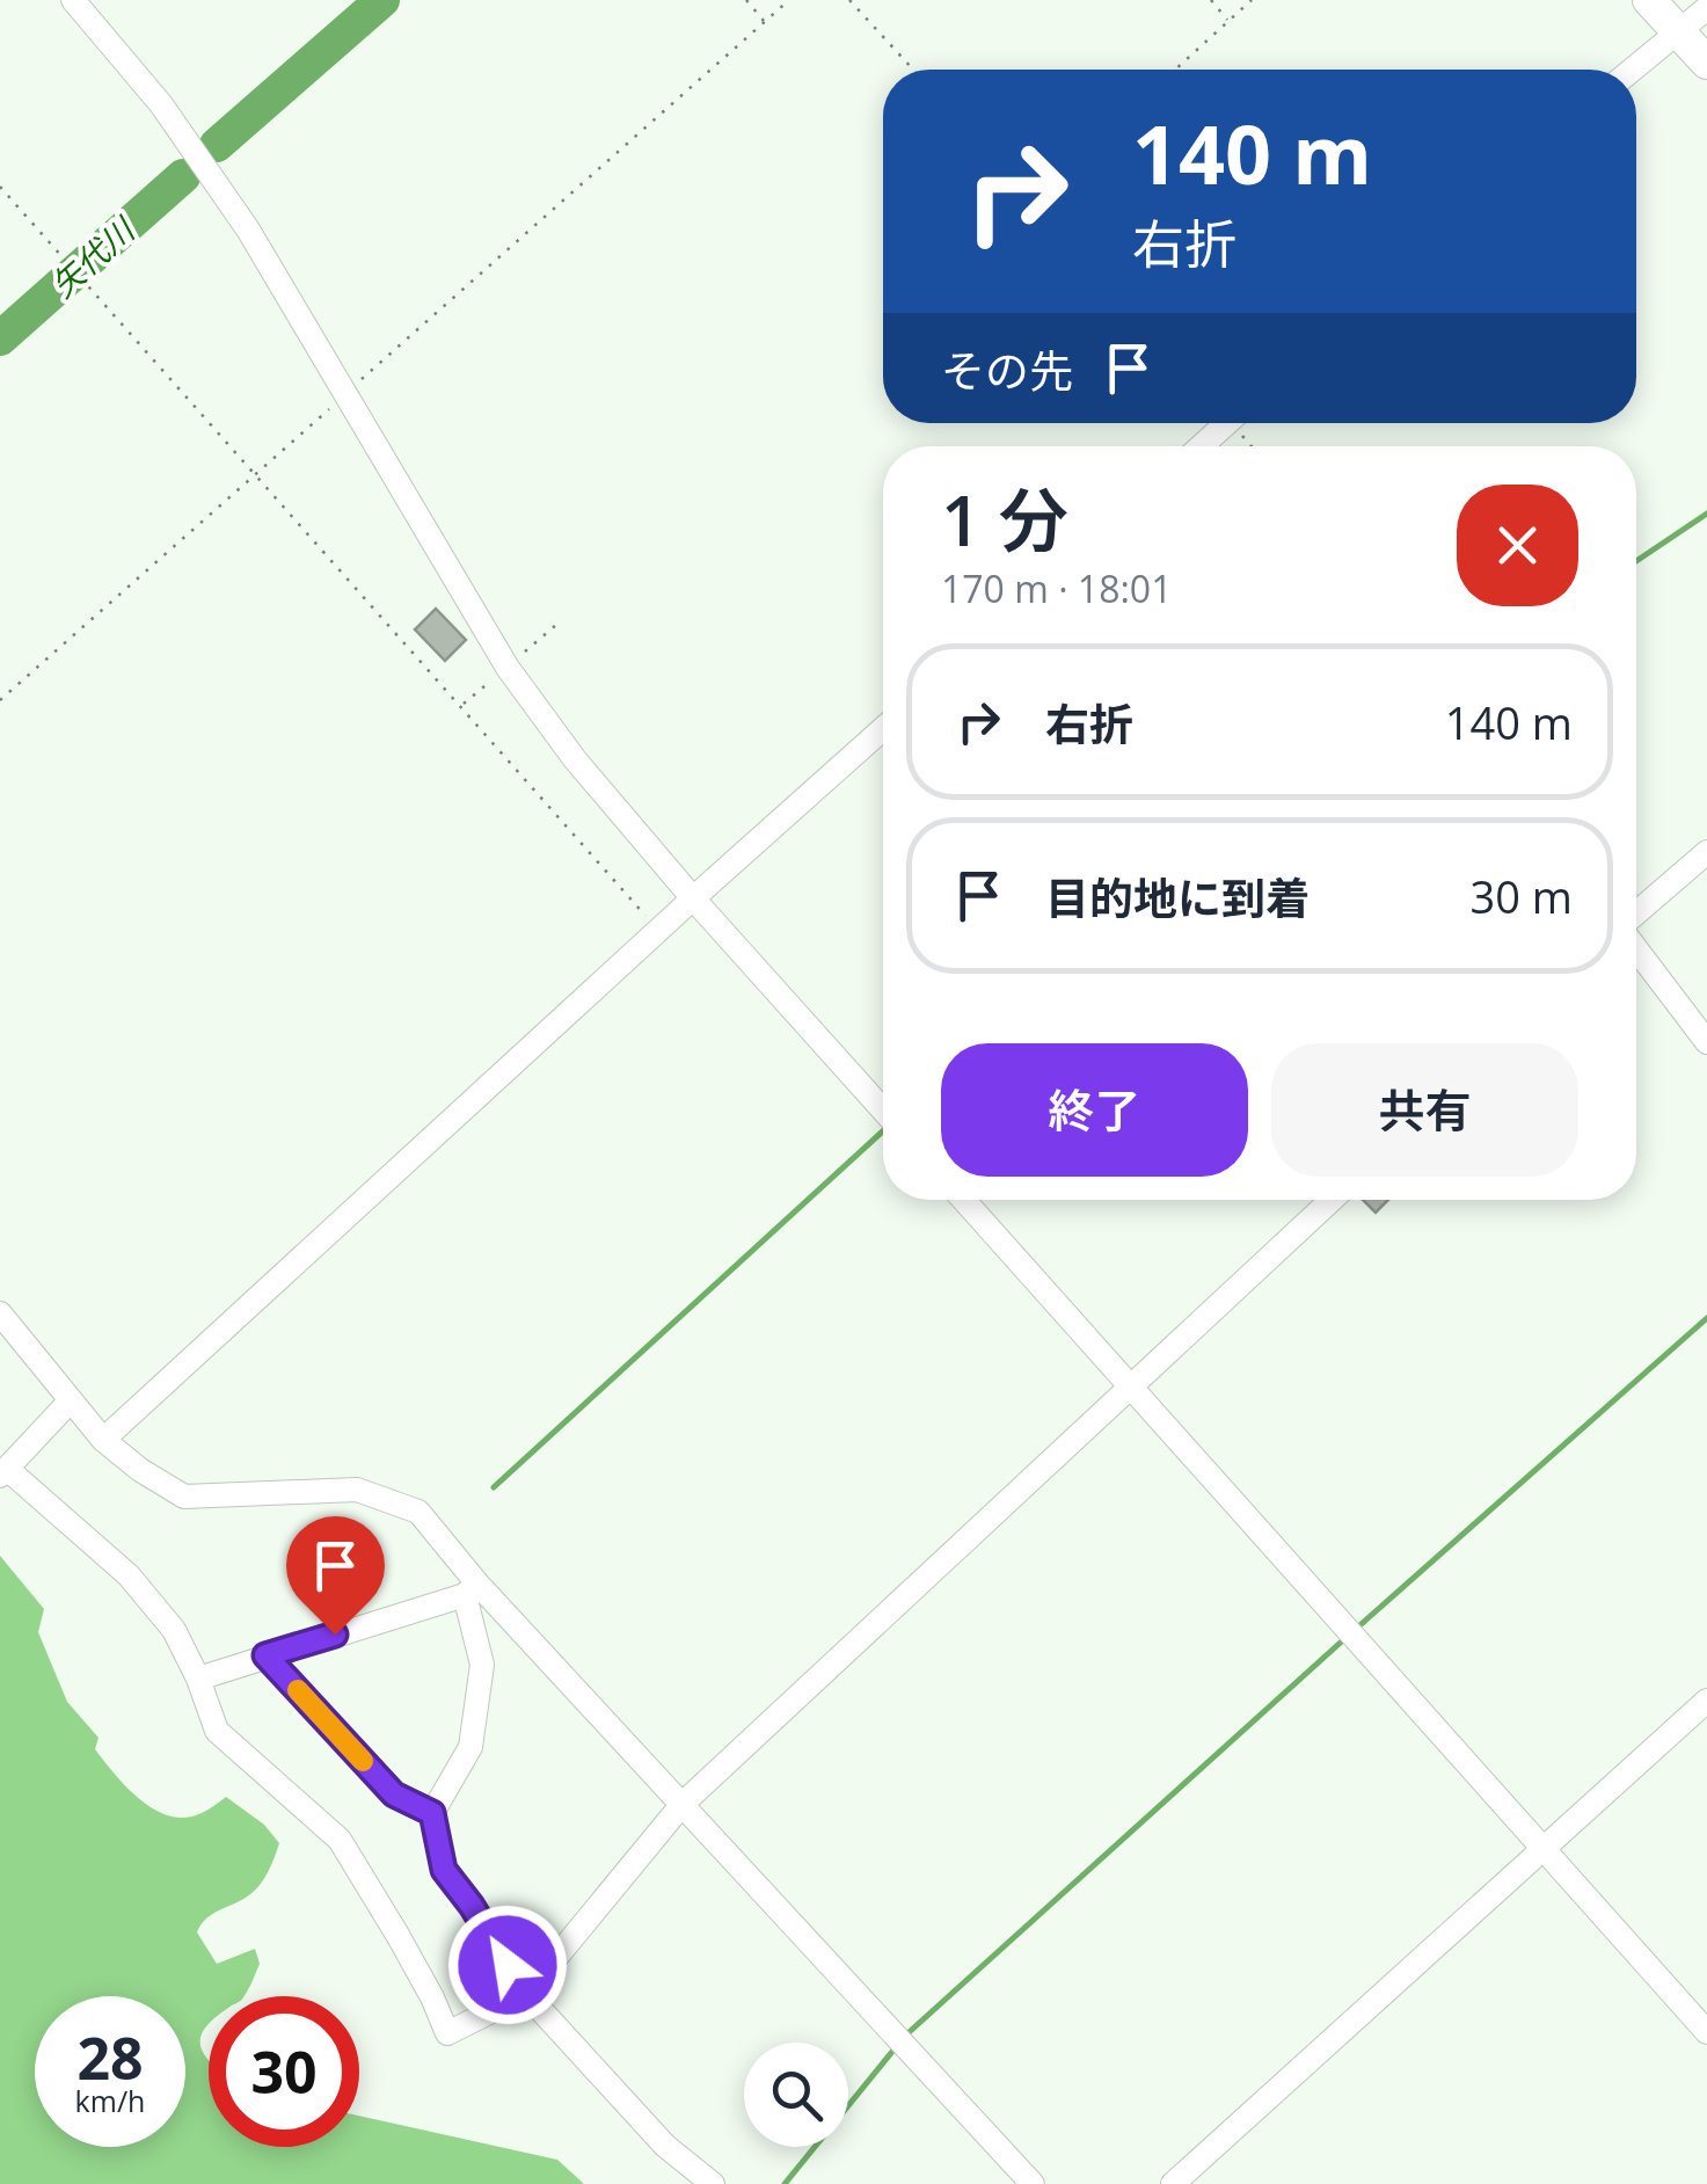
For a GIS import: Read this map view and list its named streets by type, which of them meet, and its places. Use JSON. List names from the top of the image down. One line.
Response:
{"water":["矢代川"],"page":{"turn":["140 m","右折"],"then":"その先","heading":["1 分","170 m · 18:01"],"list":[{"name":"右折","value":"140 m"},{"name":"目的地に到着","value":"30 m"}],"buttons":["終了","共有"],"speed":"28 km/h","limit":"30"}}
